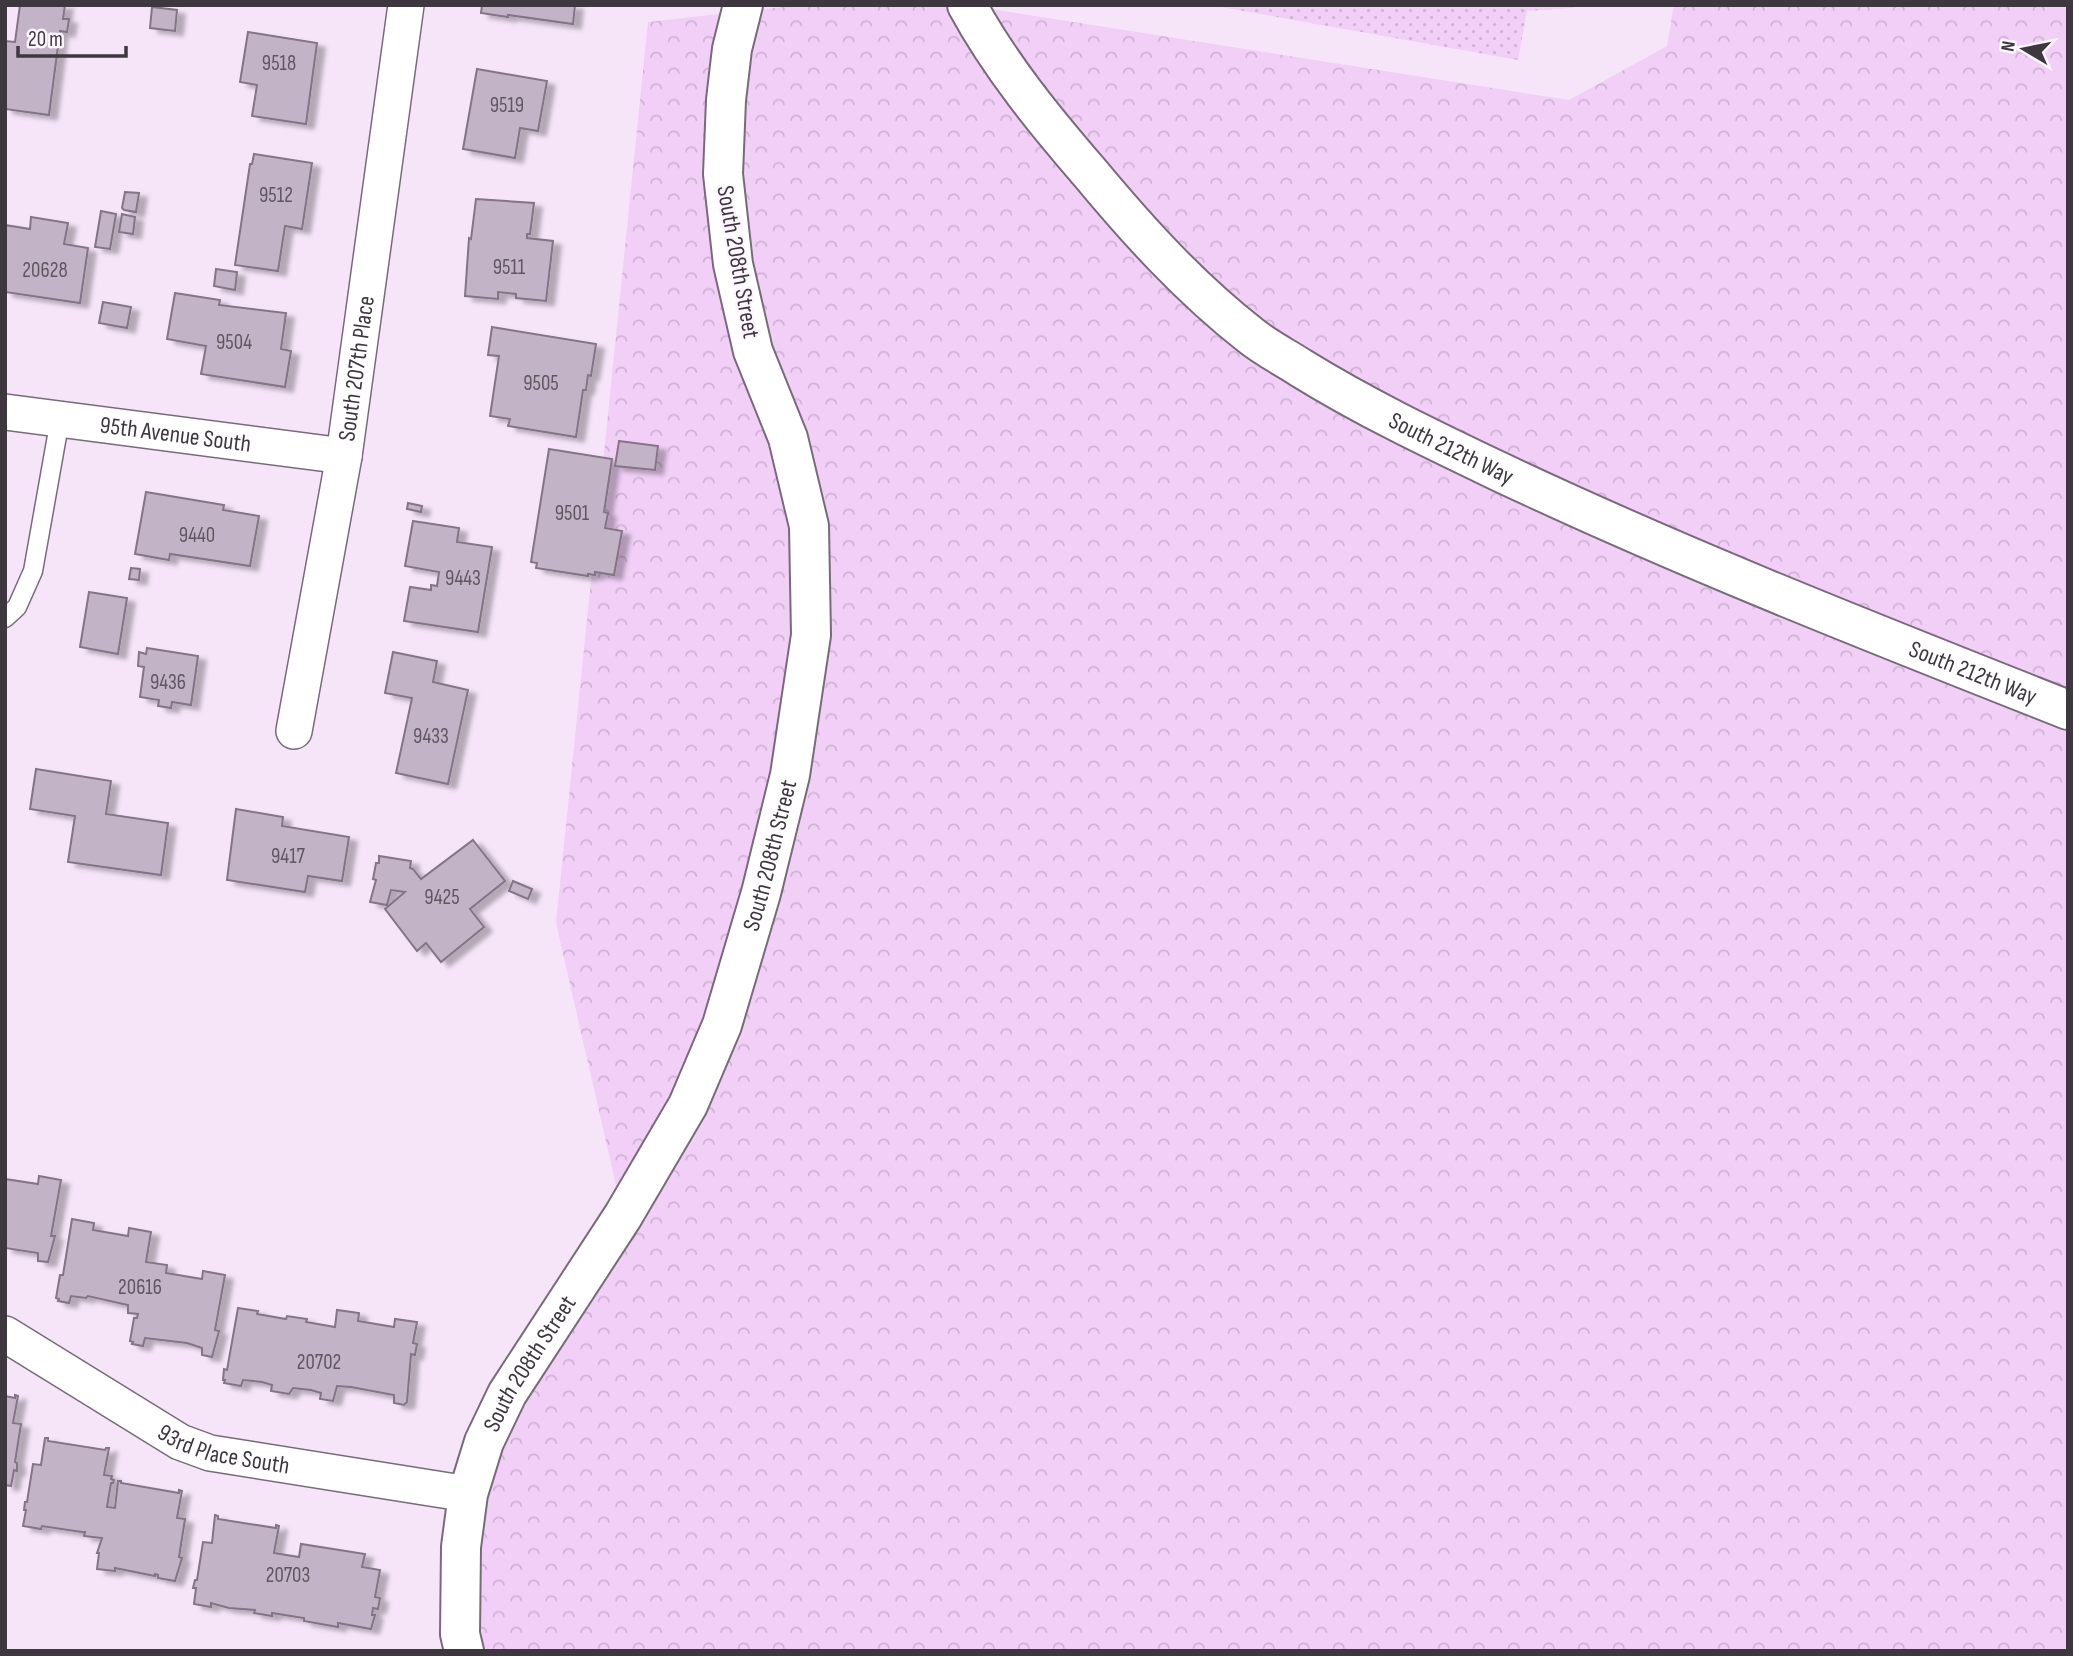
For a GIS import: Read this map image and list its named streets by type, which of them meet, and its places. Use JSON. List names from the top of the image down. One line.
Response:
{"streets":{"street":["South 208th Street","South 207th Place","95th Avenue South","South 212th Way","93rd Place South"]},"crossings":[["South 208th Street","93rd Place South"],["South 207th Place","95th Avenue South"]],"house_numbers":["9518","9519","9512","9511","20628","9504","9505","9501","9440","9443","9436","9433","9417","9425","20616","20702","20703"],"scale_bar":"20 m","north":"left"}
